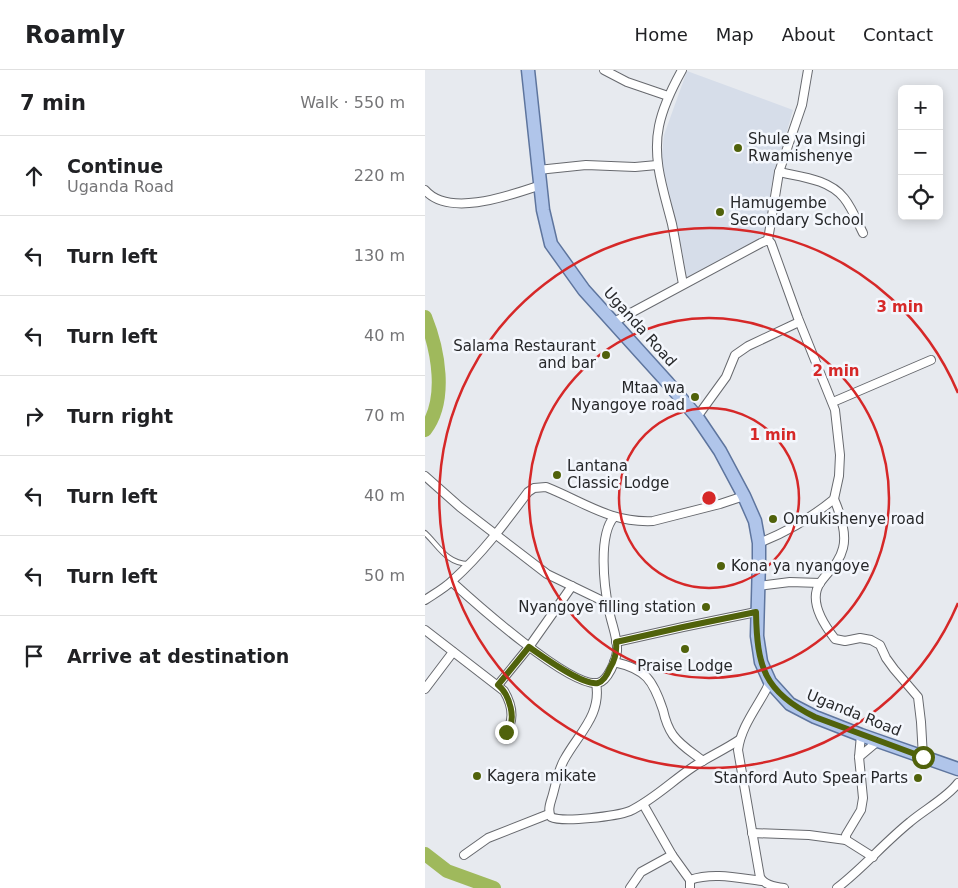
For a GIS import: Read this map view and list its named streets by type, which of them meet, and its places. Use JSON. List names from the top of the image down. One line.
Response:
{"streets":{"main road":["Uganda Road"]},"places":["Shule ya Msingi Rwamishenye","Hamugembe Secondary School","Salama Restaurant and bar","Mtaa wa Nyangoye road","Lantana Classic Lodge","Omukishenye road","Kona ya nyangoye","Nyangoye filling station","Praise Lodge","Kagera mikate","Stanford Auto Spear Parts"],"page":{"header":"Roamly","nav":["Home","Map","About","Contact"],"heading":["7 min","Walk · 550 m"],"map_buttons":["+","−"],"list":[["Continue","Uganda Road","220 m"],["Turn left","130 m"],["Turn left","40 m"],["Turn right","70 m"],["Turn left","40 m"],["Turn left","50 m"],"Arrive at destination"]},"rings":["3 min","2 min","1 min"]}
